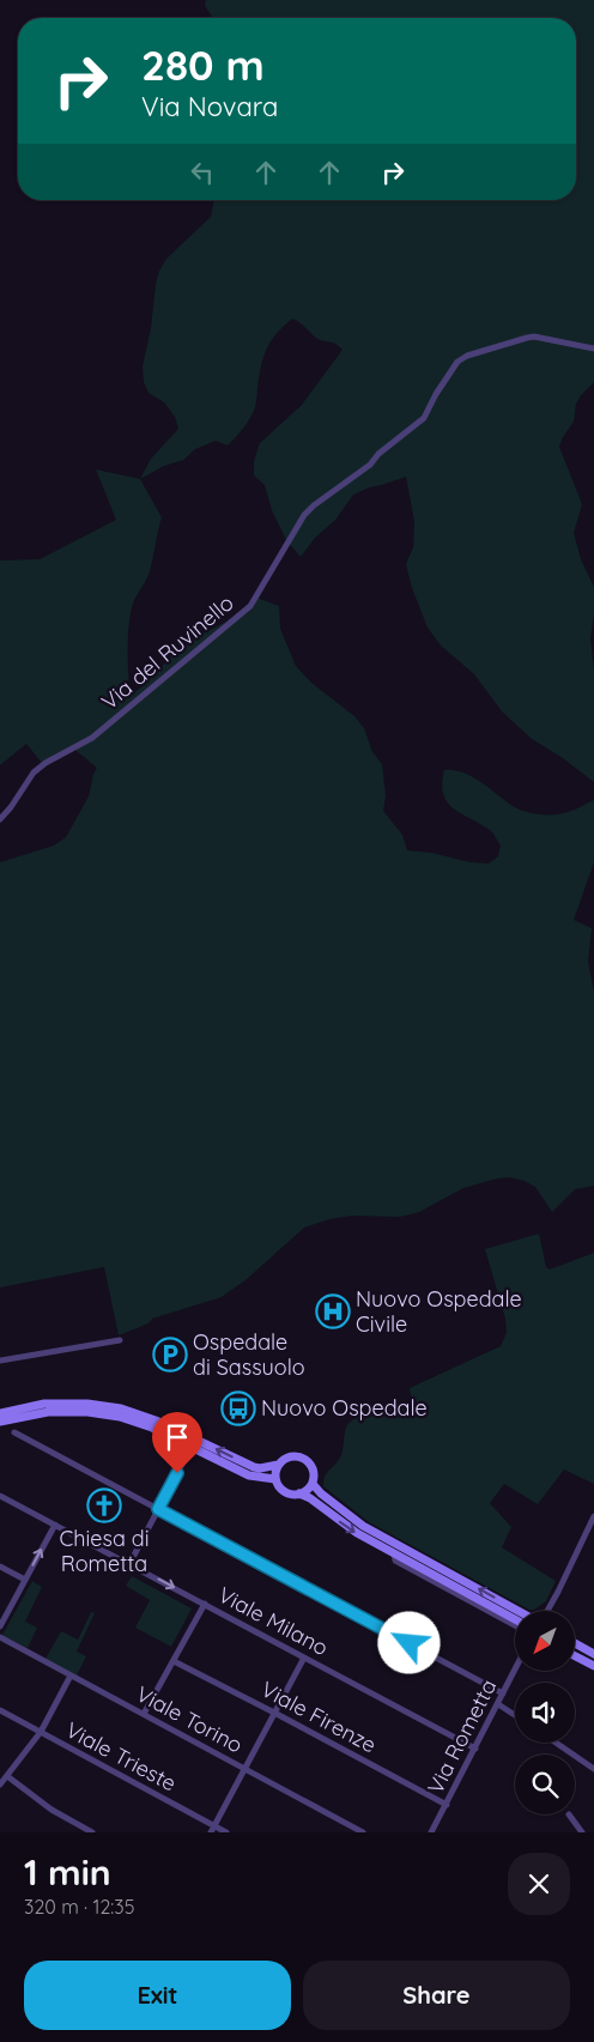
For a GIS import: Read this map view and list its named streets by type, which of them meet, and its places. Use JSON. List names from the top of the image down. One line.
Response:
{"streets":{"street":["Via del Ruvinello","Viale Milano","Viale Firenze","Viale Torino","Via Rometta","Viale Trieste"]},"crossings":[["Viale Milano","Via Rometta"],["Viale Firenze","Via Rometta"]],"places":{"hospital":["Nuovo Ospedale Civile"],"parking":["Ospedale di Sassuolo"],"bus stop":["Nuovo Ospedale"],"church":["Chiesa di Rometta"]},"north":"bottom left","page":{"turn":["280 m","Via Novara"],"heading":["1 min","320 m · 12:35"],"buttons":["Exit","Share"]}}
